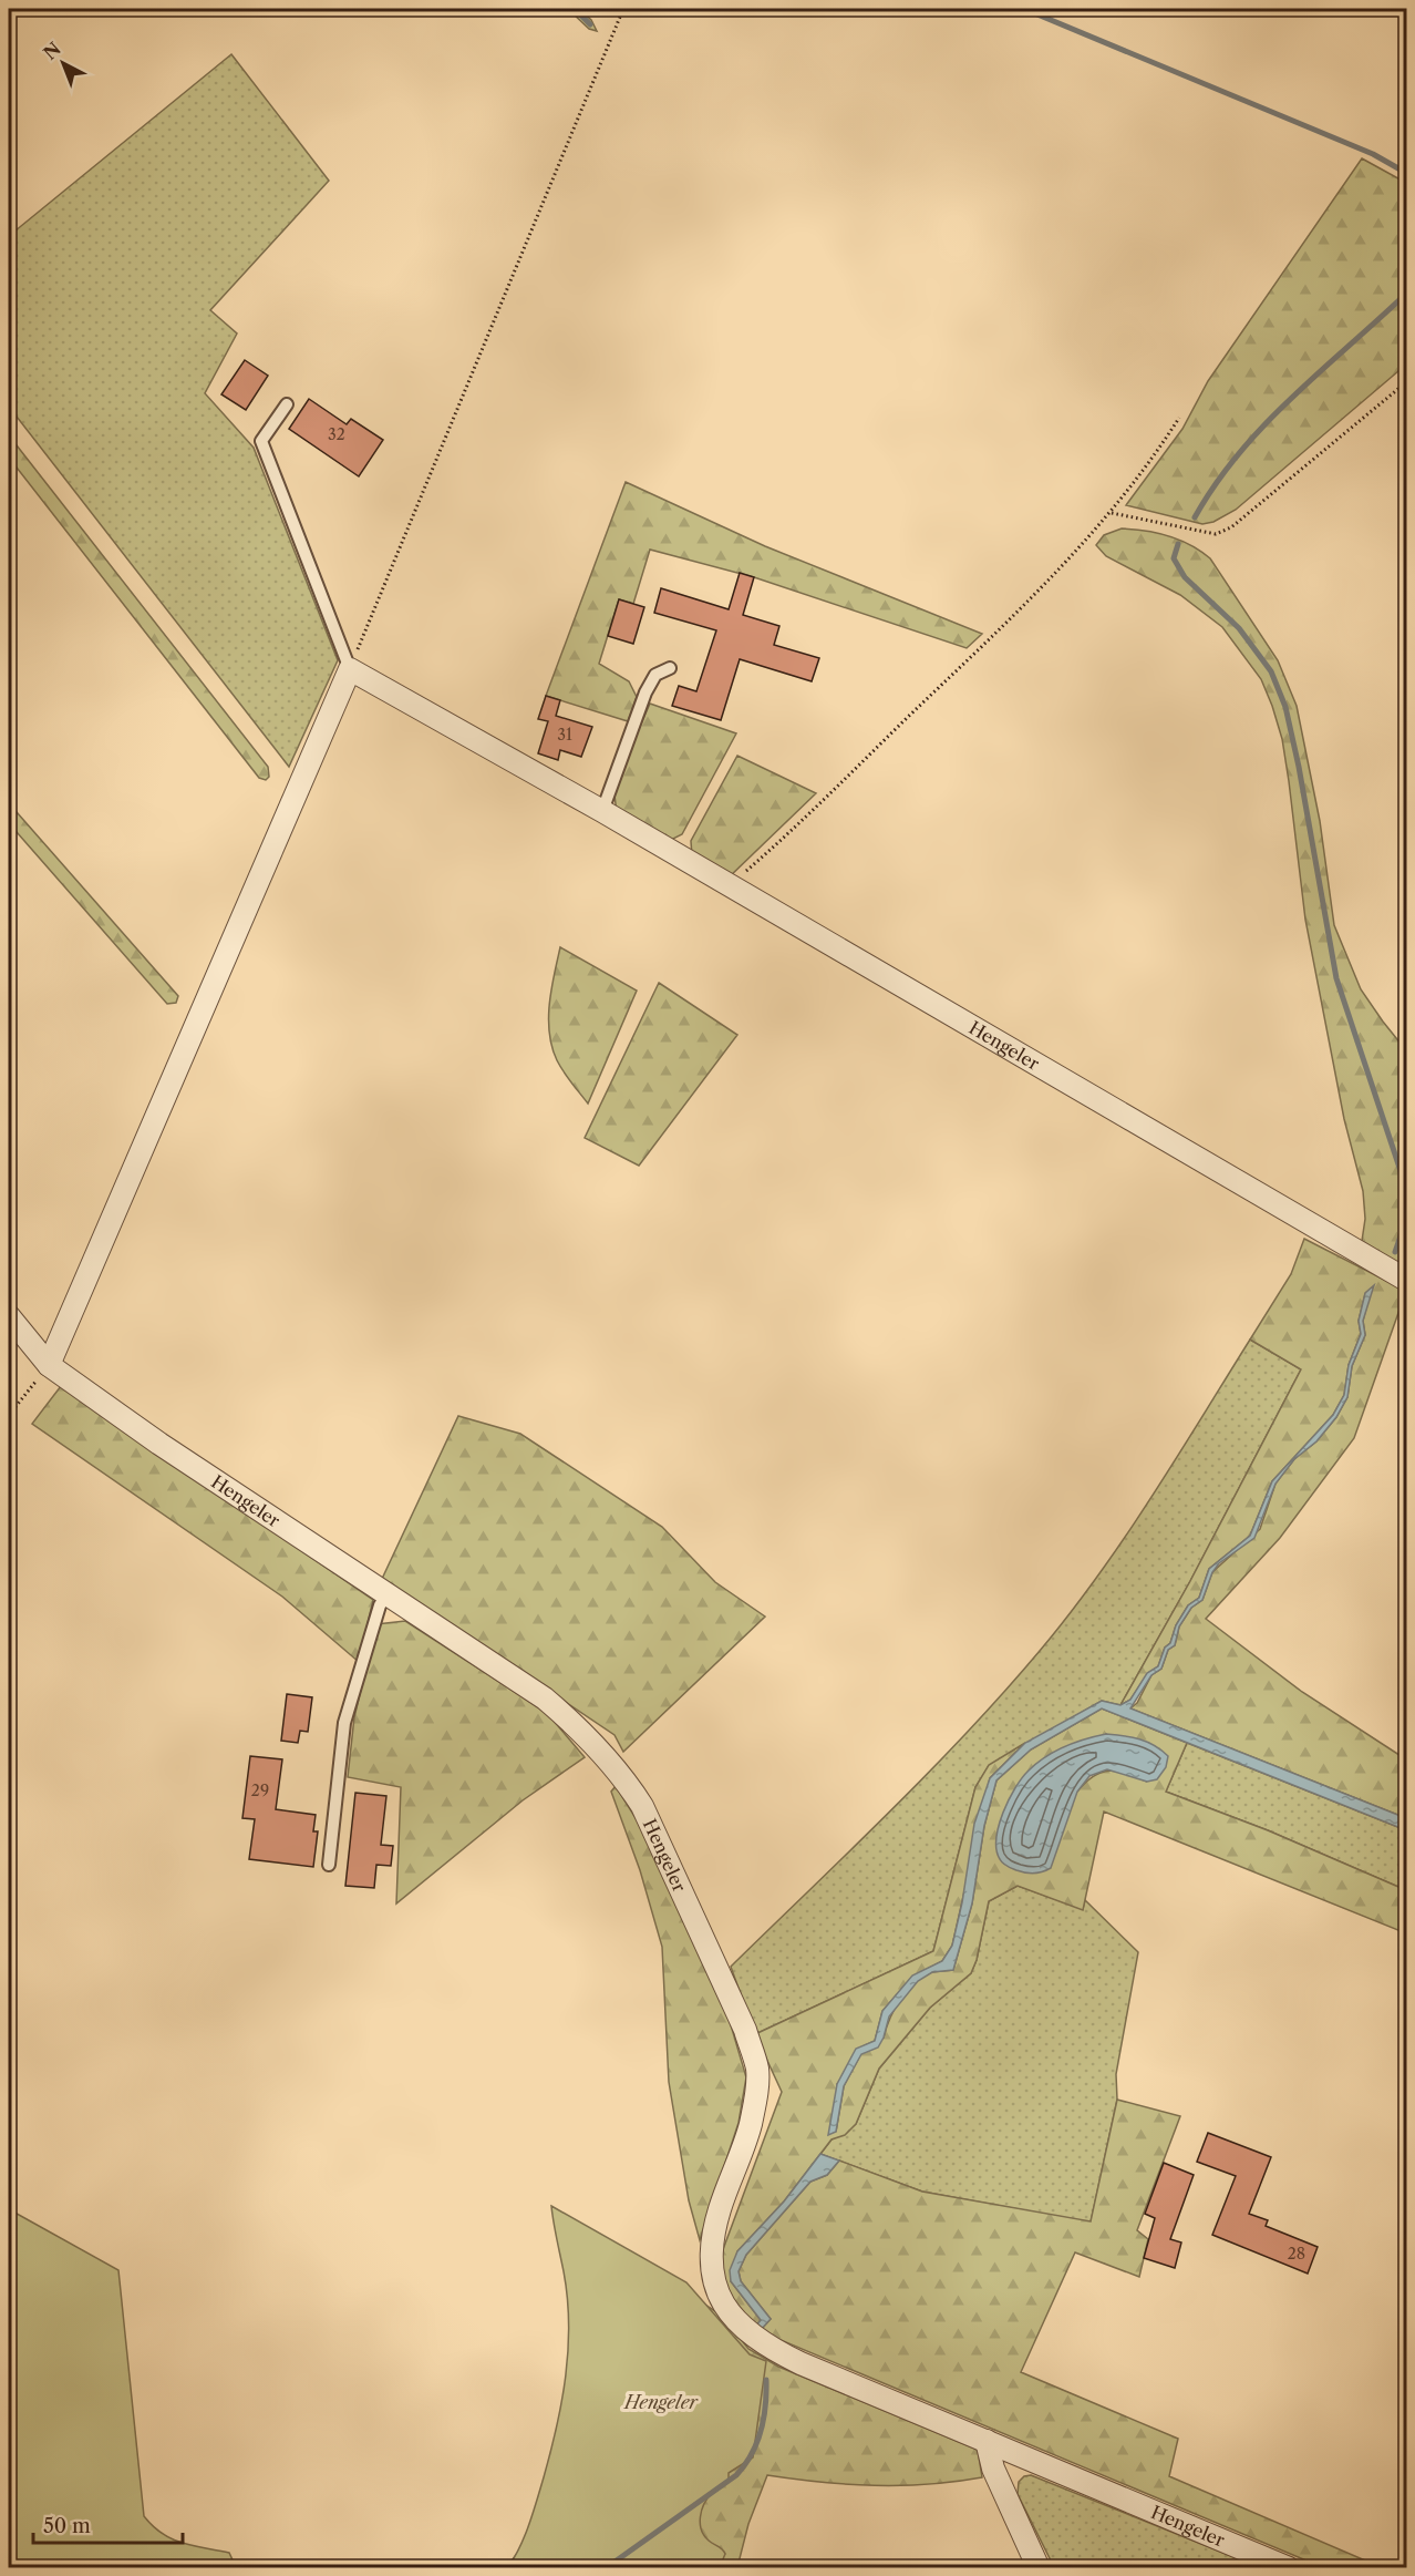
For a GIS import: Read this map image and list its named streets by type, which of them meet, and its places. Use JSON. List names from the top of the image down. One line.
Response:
{"streets":{"street":["Hengeler"]},"parks":["Hengeler"],"house_numbers":["32","31","29","28"],"scale_bar":"50 m","north":"top left"}
